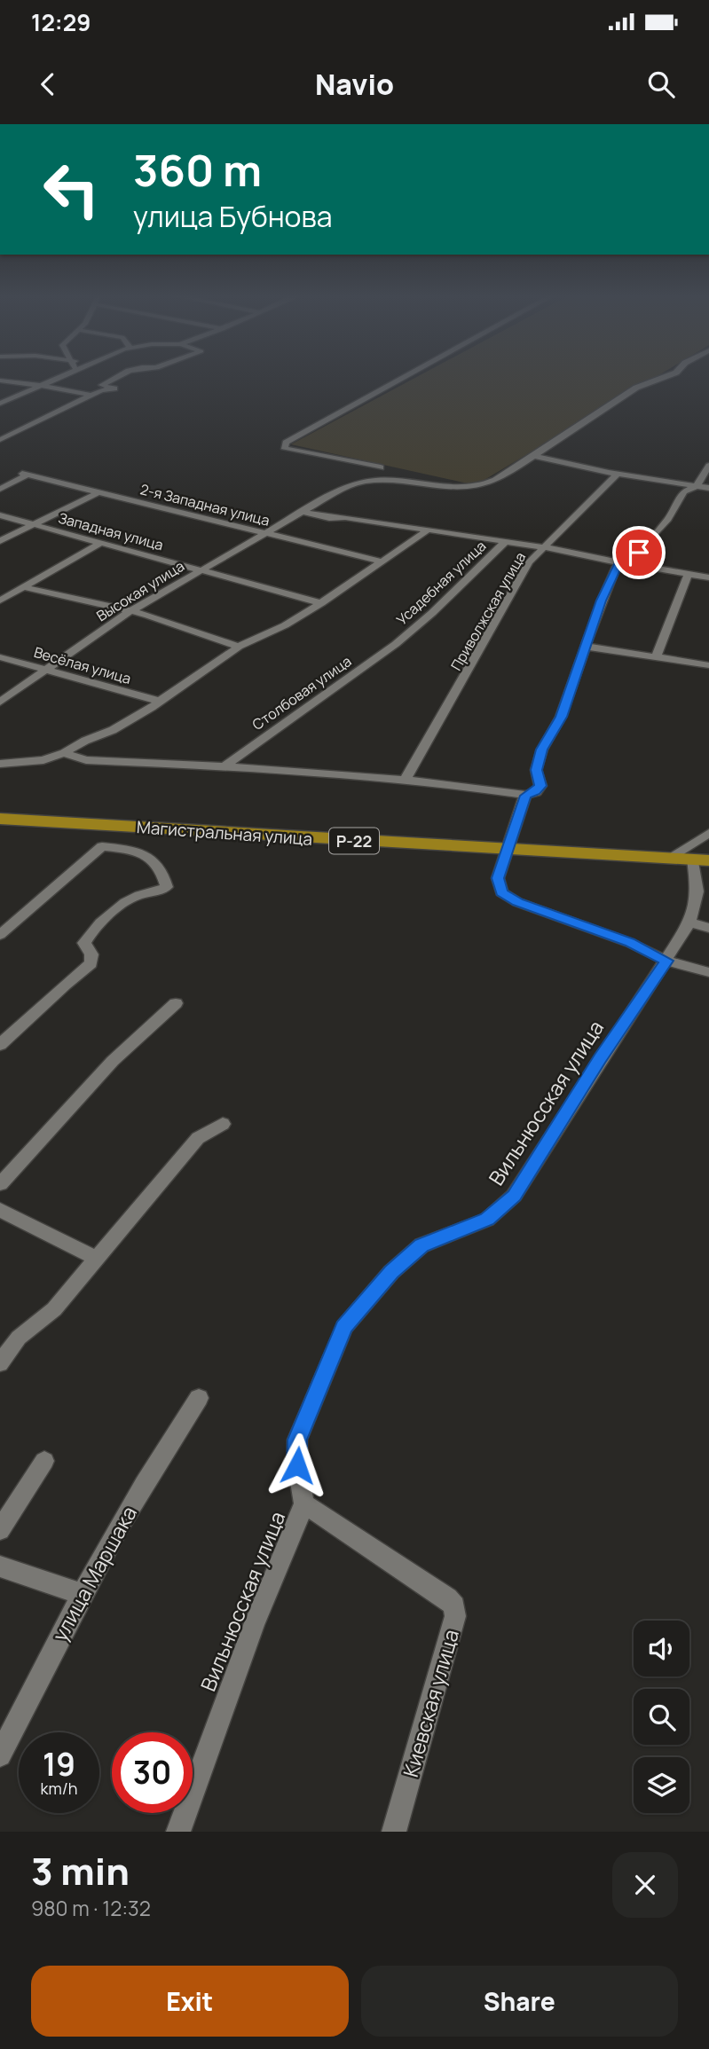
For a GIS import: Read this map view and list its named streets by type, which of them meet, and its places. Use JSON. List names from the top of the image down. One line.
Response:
{"streets":{"highway":["Магистральная улица","Р-22"],"street":["2-я Западная улица","Западная улица","Усадебная улица","Высокая улица","Приволжская улица","Весёлая улица","Столбовая улица","Вильнюсская улица","улица Маршака","Киевская улица"]},"crossings":[["2-я Западная улица","Высокая улица"],["Западная улица","Высокая улица"],["Усадебная улица","Столбовая улица"],["Высокая улица","Весёлая улица"],["Магистральная улица","Вильнюсская улица"],["Вильнюсская улица","Киевская улица"]],"page":{"status":"12:29","header":"Navio","turn":["360 m","улица Бубнова"],"speed":"19 km/h","limit":"30","heading":["3 min","980 m · 12:32"],"buttons":["Exit","Share"]}}
